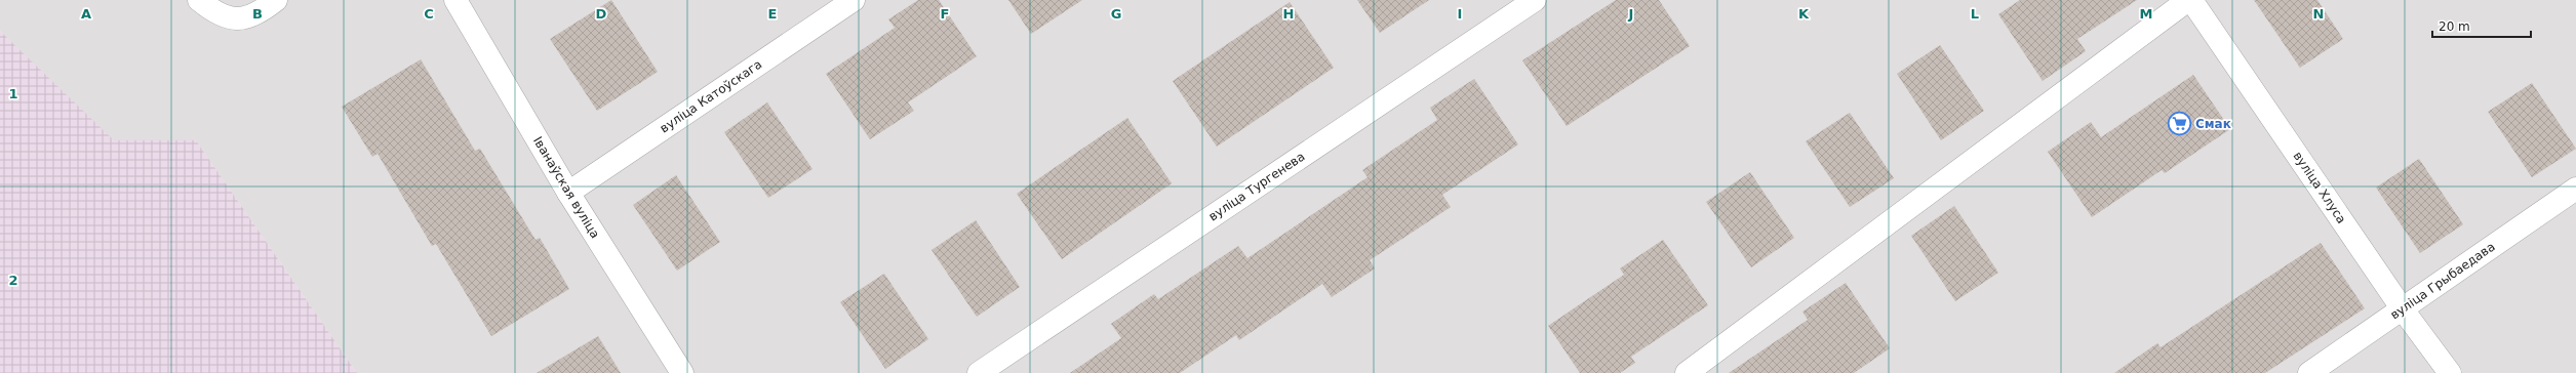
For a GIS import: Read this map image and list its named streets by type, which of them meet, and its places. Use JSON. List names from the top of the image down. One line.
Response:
{"streets":{"street":["вуліца Катоўскага","вуліца Тургенева","Іванаўская вуліца","вуліца Хлуса","вуліца Грыбаедава"]},"crossings":[["вуліца Катоўскага","Іванаўская вуліца"],["вуліца Хлуса","вуліца Грыбаедава"]],"places":{"supermarket":["Смак"]},"scale_bar":"20 m","grid":{"columns":["A","B","C","D","E","F","G","H","I","J","K","L","M","N"],"rows":["1","2"]}}
